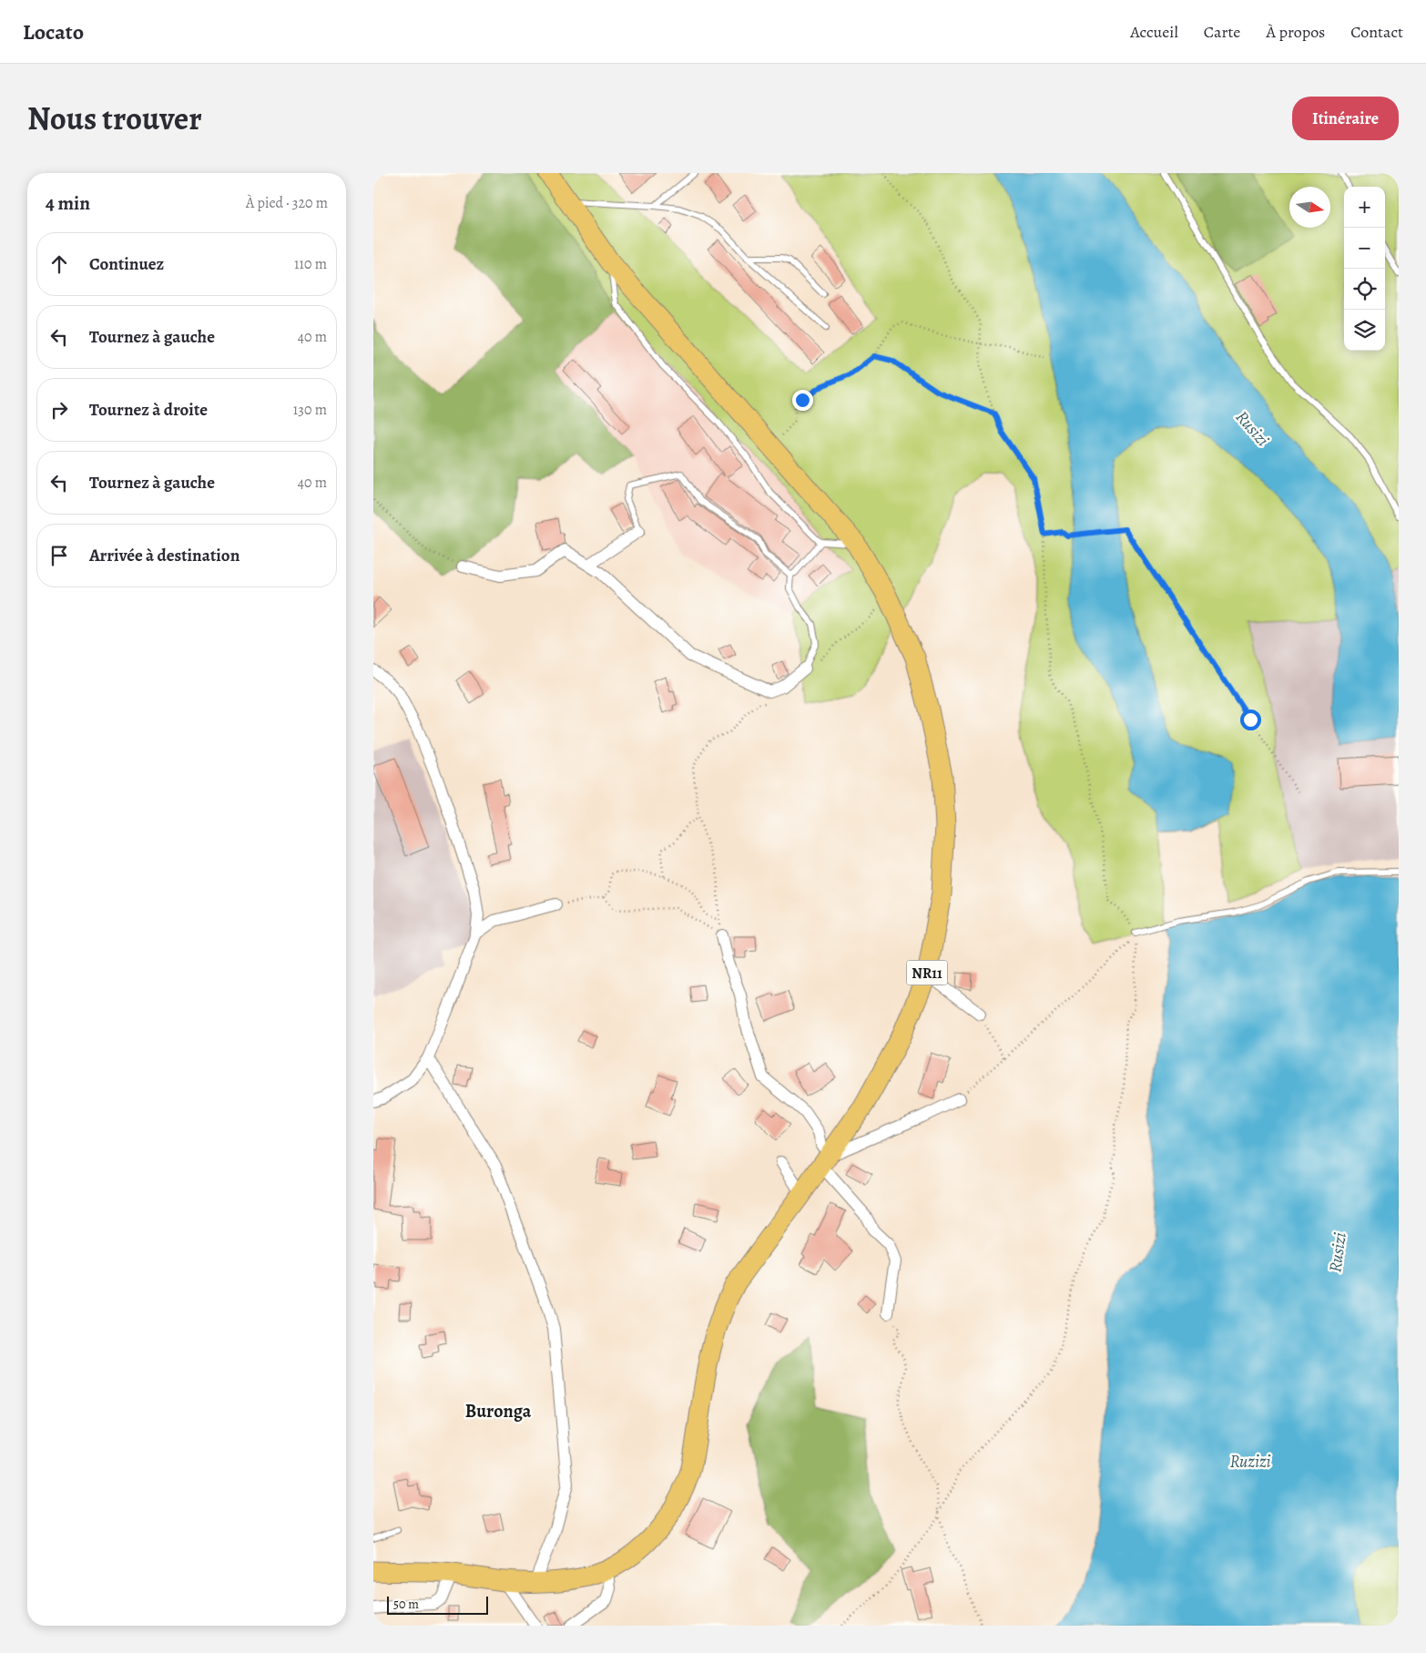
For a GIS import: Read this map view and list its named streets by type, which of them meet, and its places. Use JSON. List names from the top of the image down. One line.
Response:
{"streets":{"highway":["NR11"]},"districts":["Buronga"],"water":["Rusizi","Ruzizi"],"scale_bar":"50 m","north":"right","page":{"header":"Locato","nav":["Accueil","Carte","À propos","Contact"],"title":"Nous trouver","buttons":"Itinéraire","heading":["4 min","À pied · 320 m"],"map_buttons":["+","−"],"list":[["Continuez","110 m"],["Tournez à gauche","40 m"],["Tournez à droite","130 m"],["Tournez à gauche","40 m"],"Arrivée à destination"],"scale":"50 m"}}
